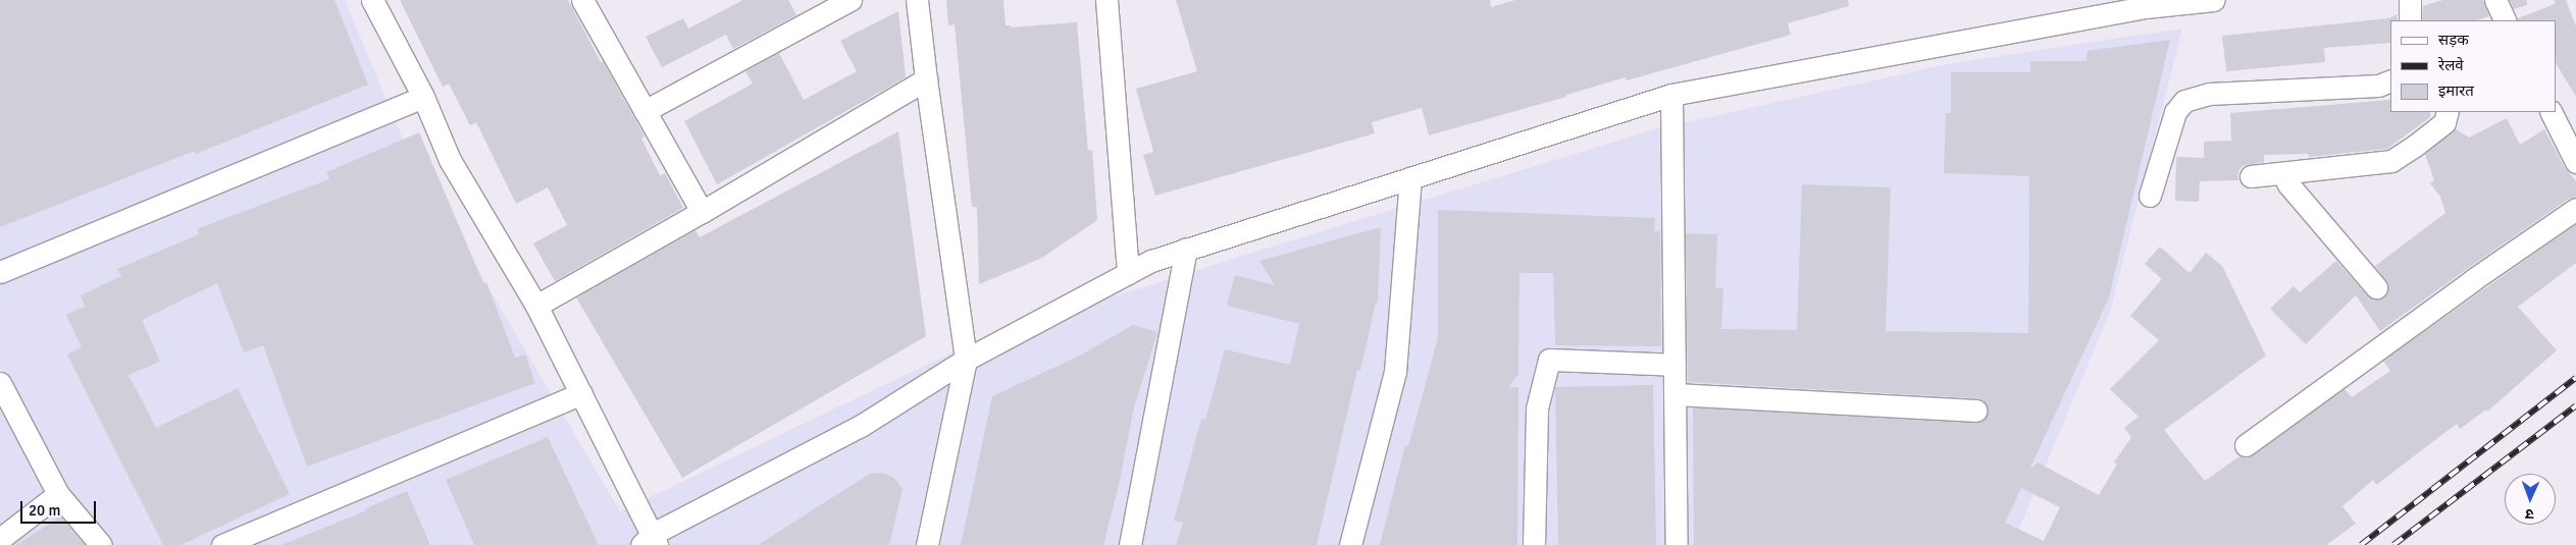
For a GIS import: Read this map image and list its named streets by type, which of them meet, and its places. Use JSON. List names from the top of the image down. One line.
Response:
{"legend":["सड़क","रेलवे","इमारत"],"scale_bar":"20 m","north":"bottom"}
